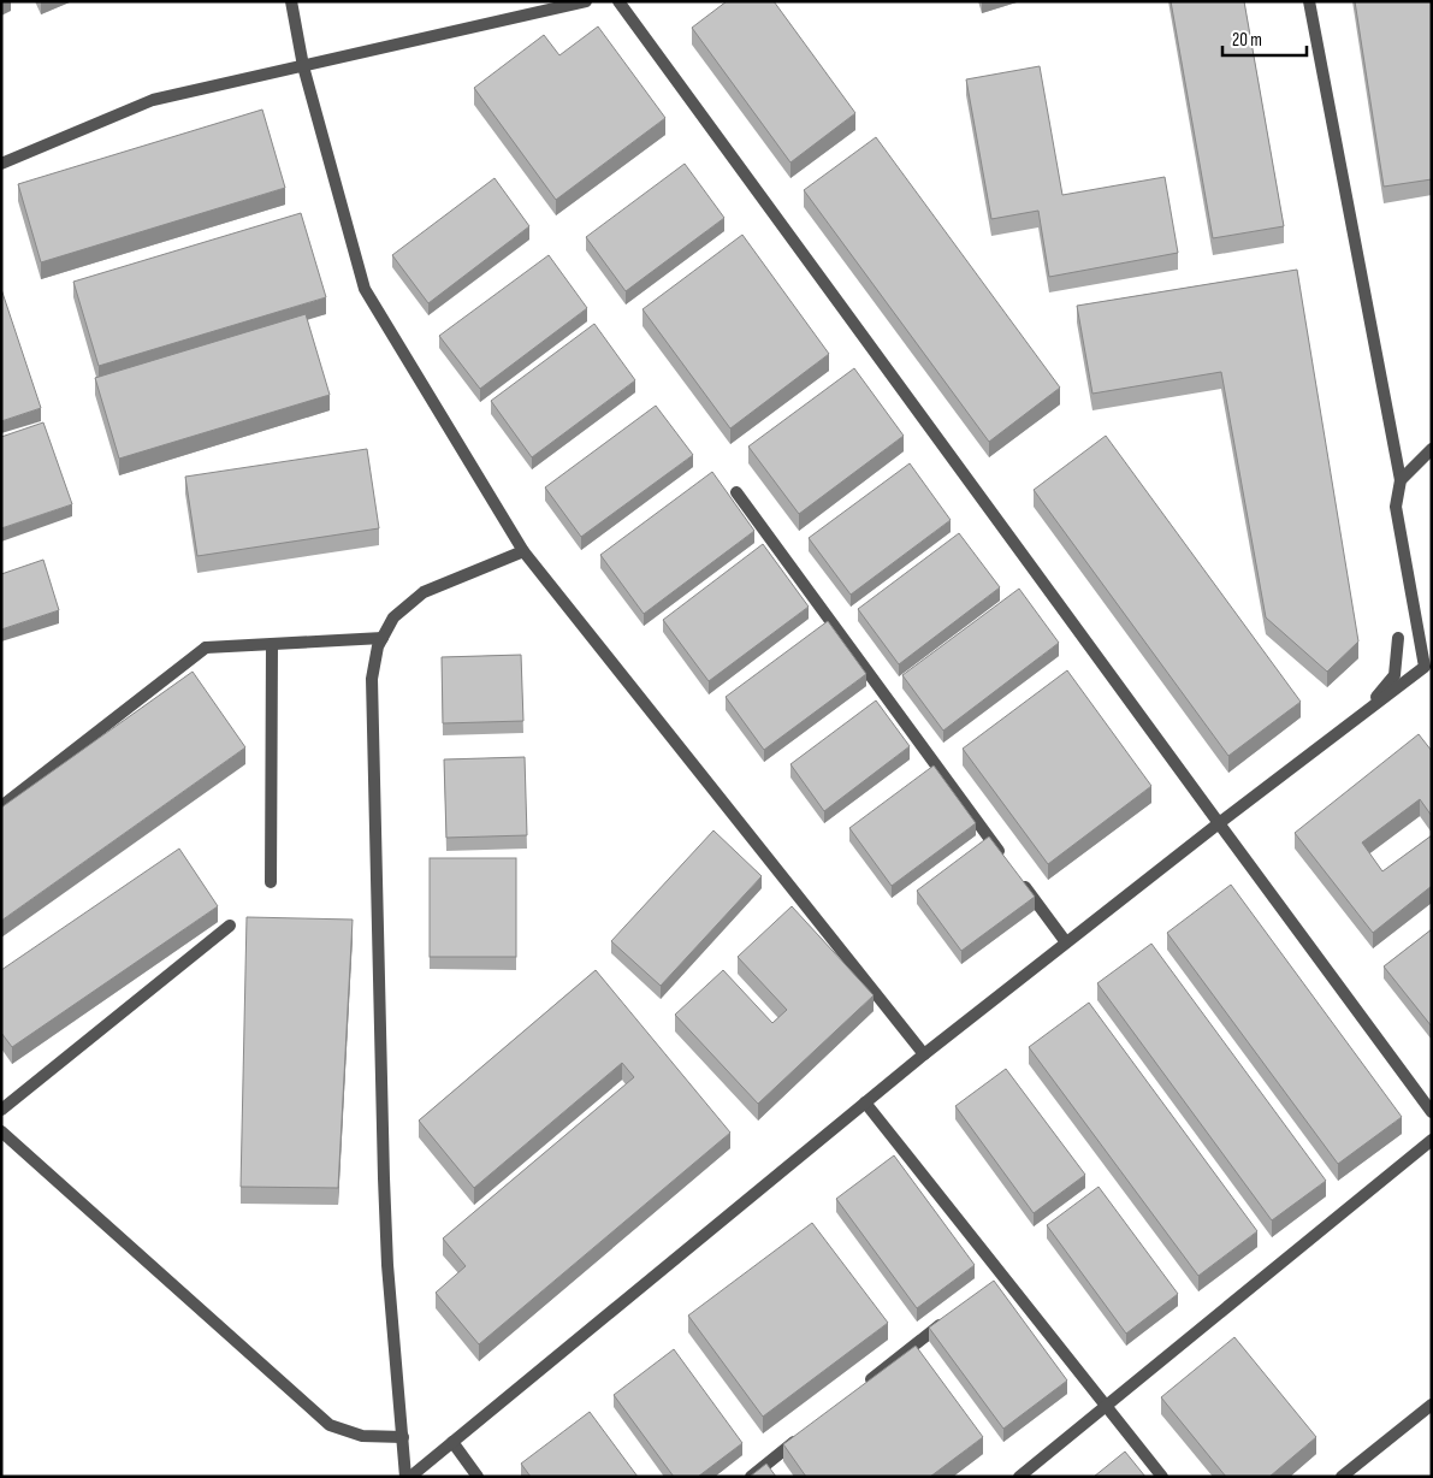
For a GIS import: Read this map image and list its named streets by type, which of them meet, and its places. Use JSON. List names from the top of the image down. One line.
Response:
{"scale_bar":"20 m"}
